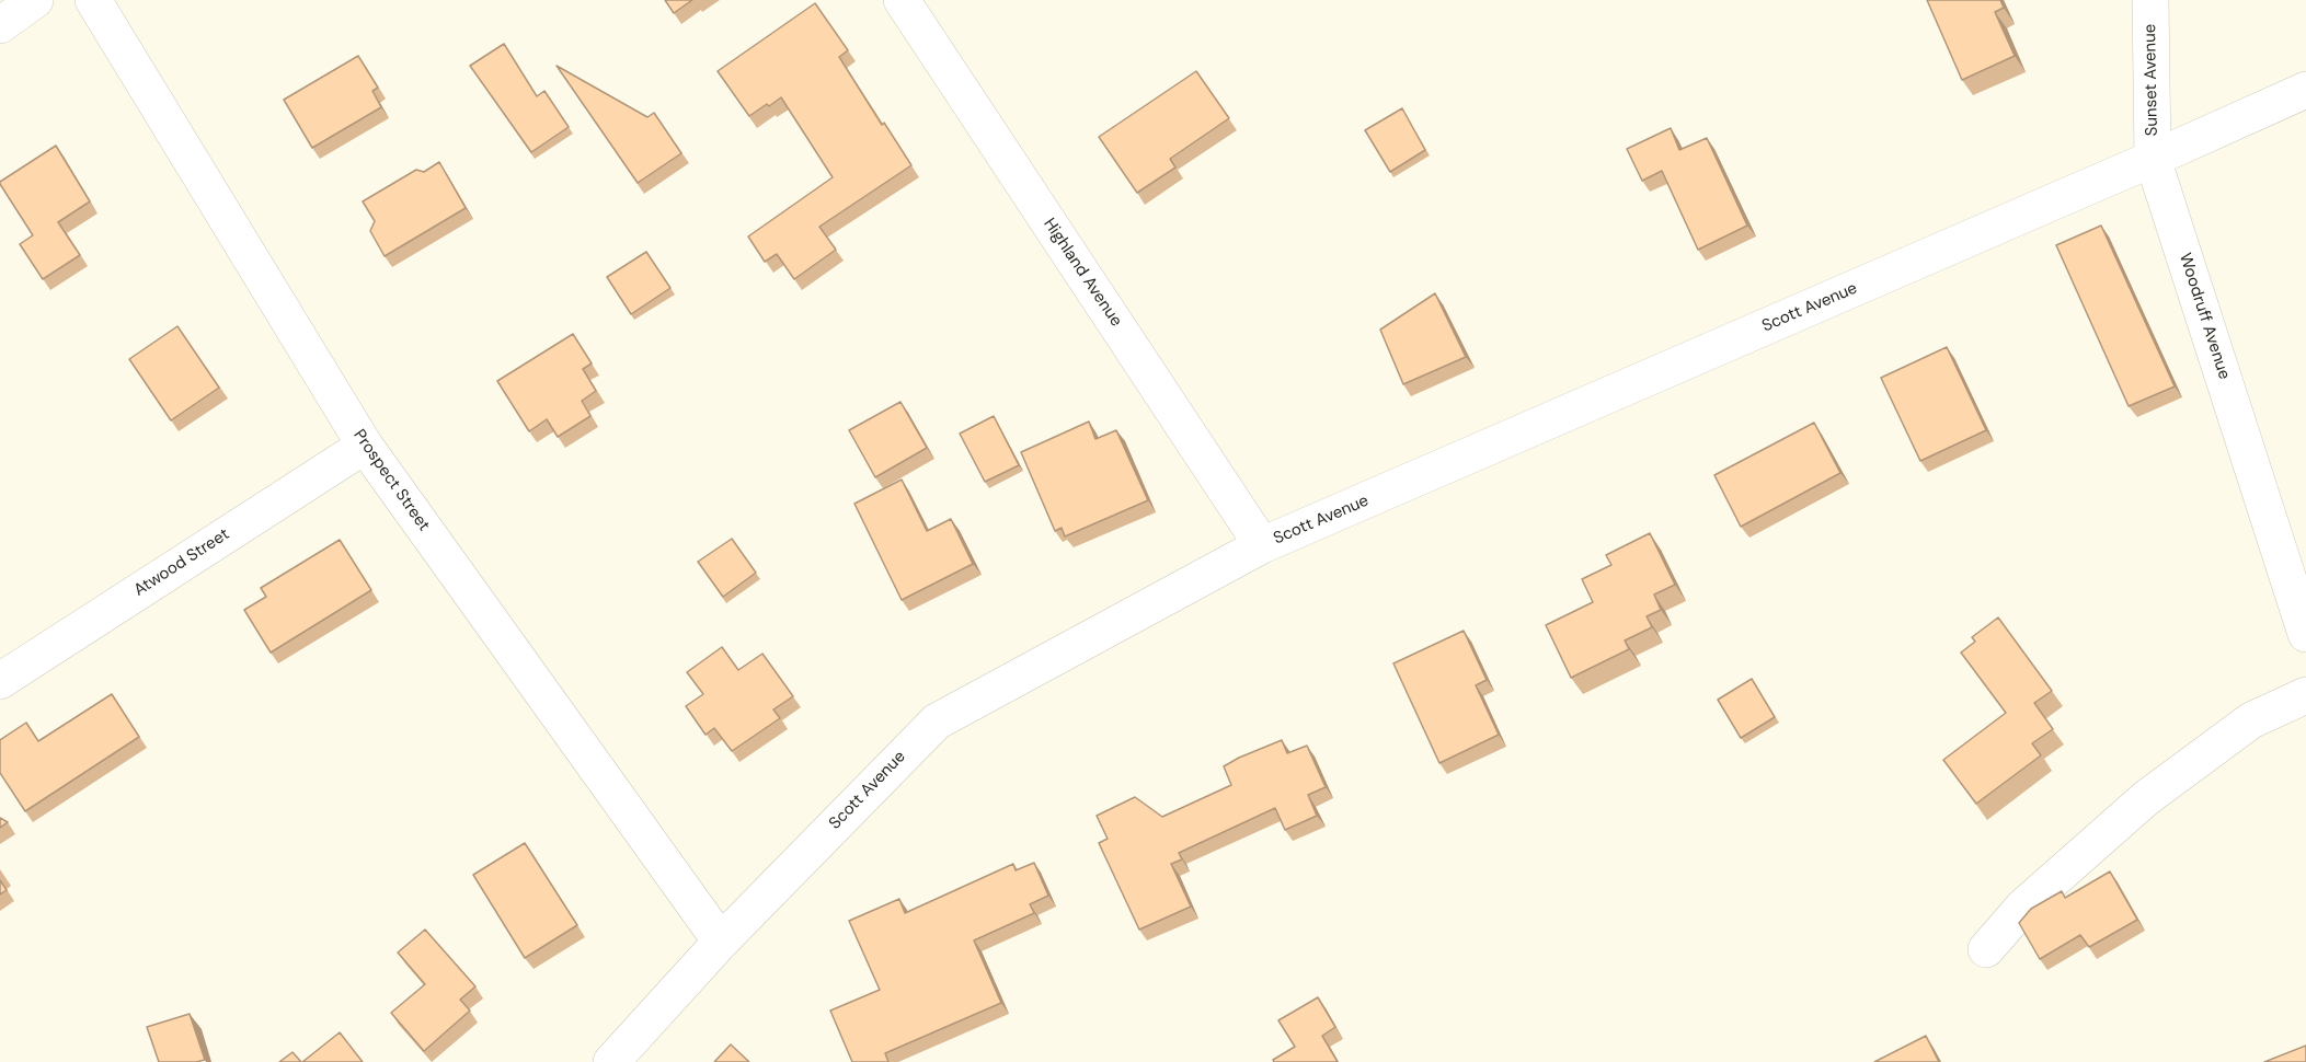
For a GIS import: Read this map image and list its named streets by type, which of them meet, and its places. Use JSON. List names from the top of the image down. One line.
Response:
{"streets":{"street":["Sunset Avenue","Highland Avenue","Scott Avenue","Woodruff Avenue","Prospect Street","Atwood Street"]},"crossings":[["Sunset Avenue","Scott Avenue"],["Sunset Avenue","Woodruff Avenue"],["Highland Avenue","Scott Avenue"],["Scott Avenue","Woodruff Avenue"],["Scott Avenue","Prospect Street"],["Prospect Street","Atwood Street"]]}
